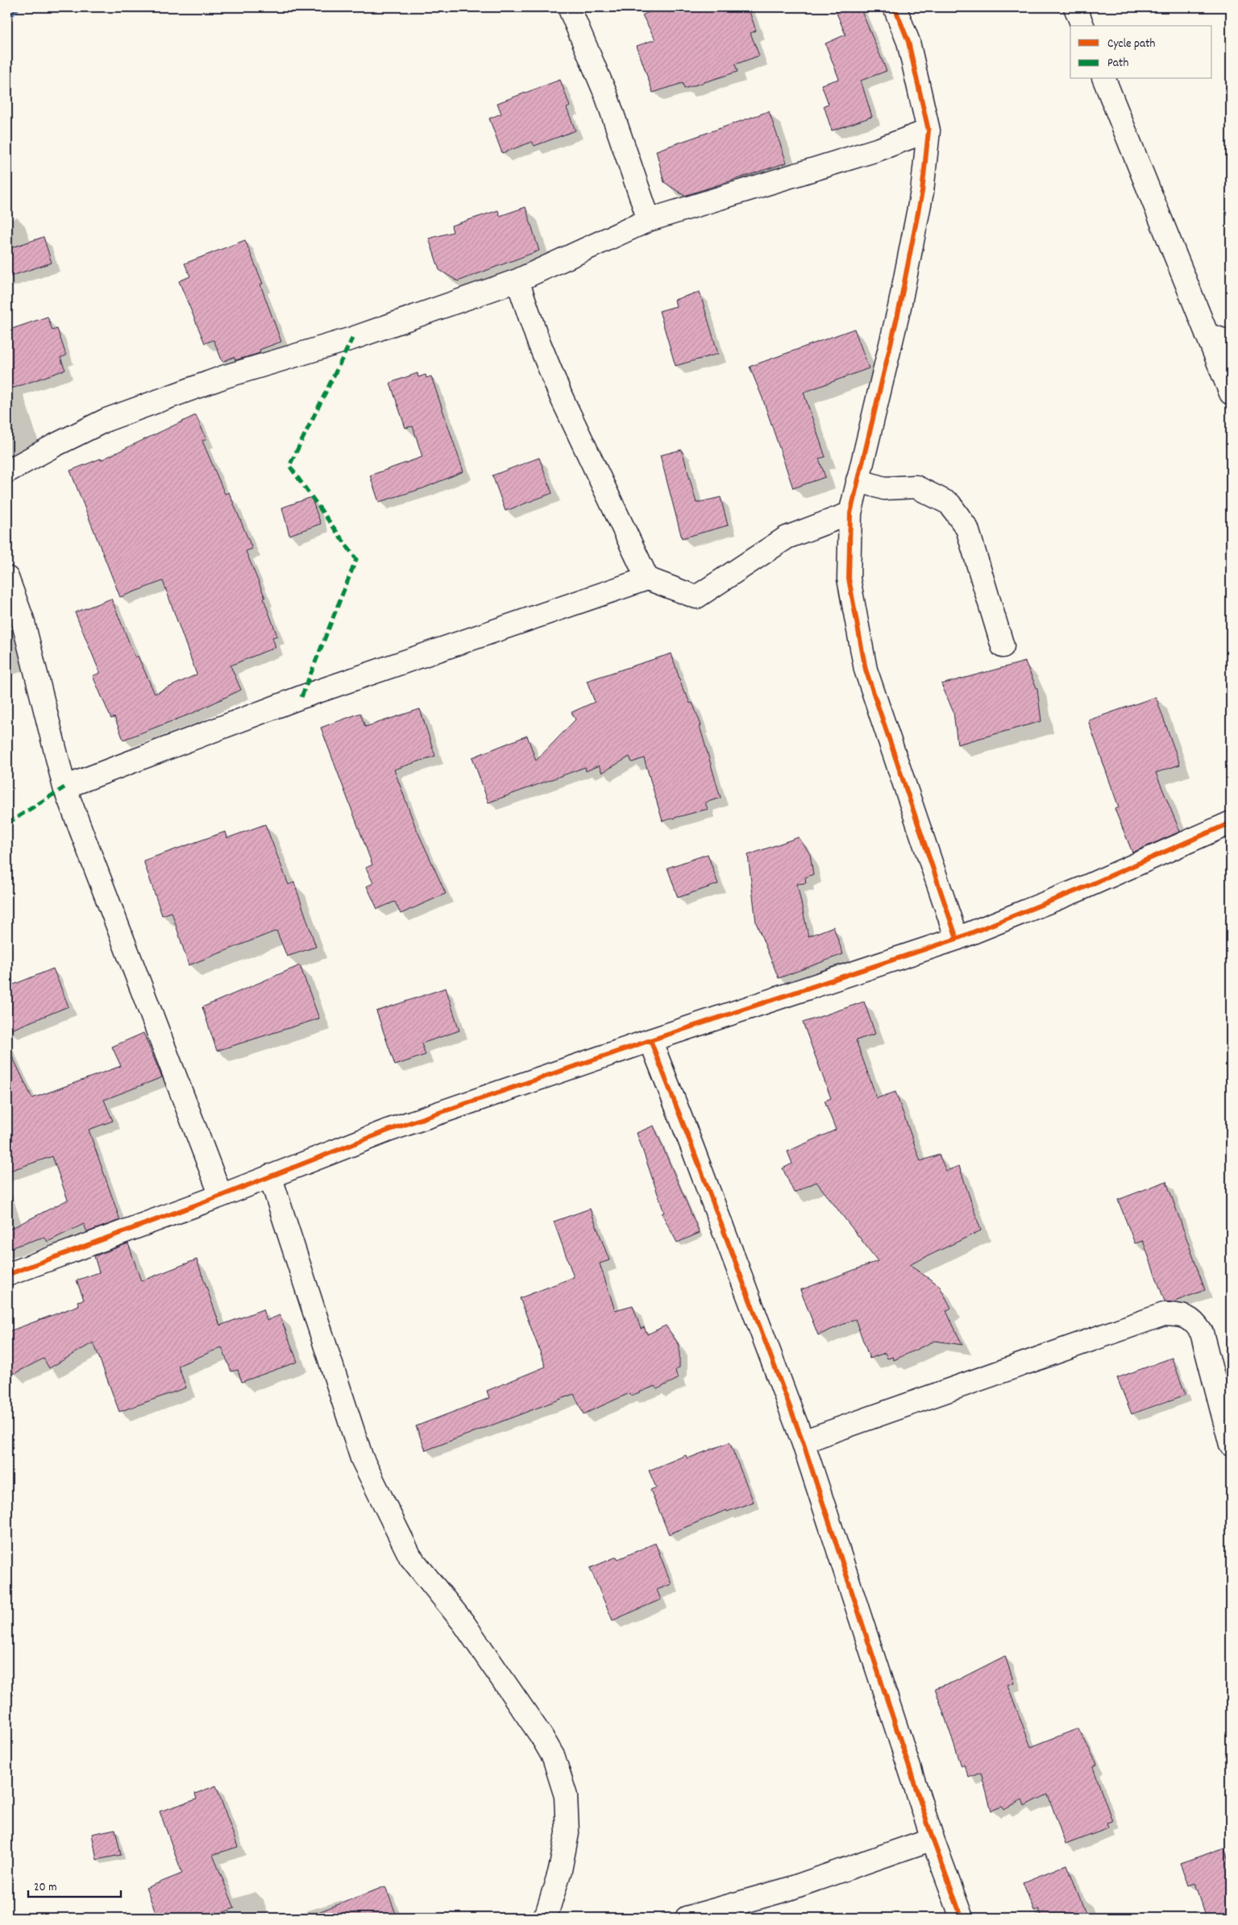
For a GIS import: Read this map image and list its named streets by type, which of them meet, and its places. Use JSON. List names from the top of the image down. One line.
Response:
{"legend":["Cycle path","Path"],"scale_bar":"20 m"}
